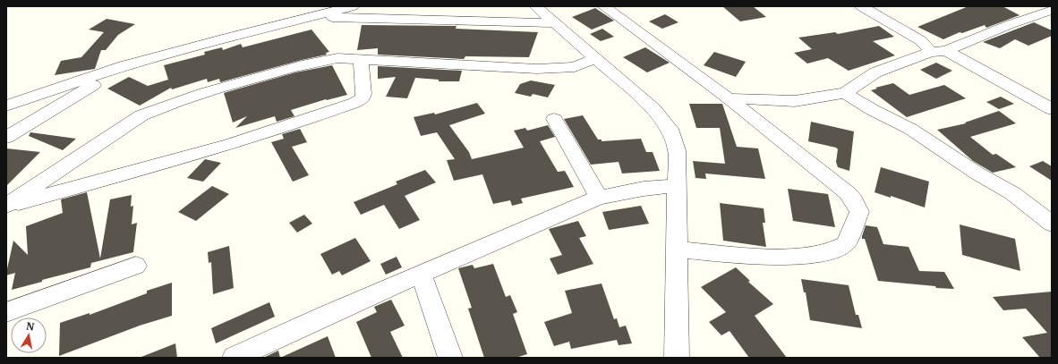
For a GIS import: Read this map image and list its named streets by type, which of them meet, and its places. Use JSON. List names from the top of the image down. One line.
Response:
{"north":"top"}
